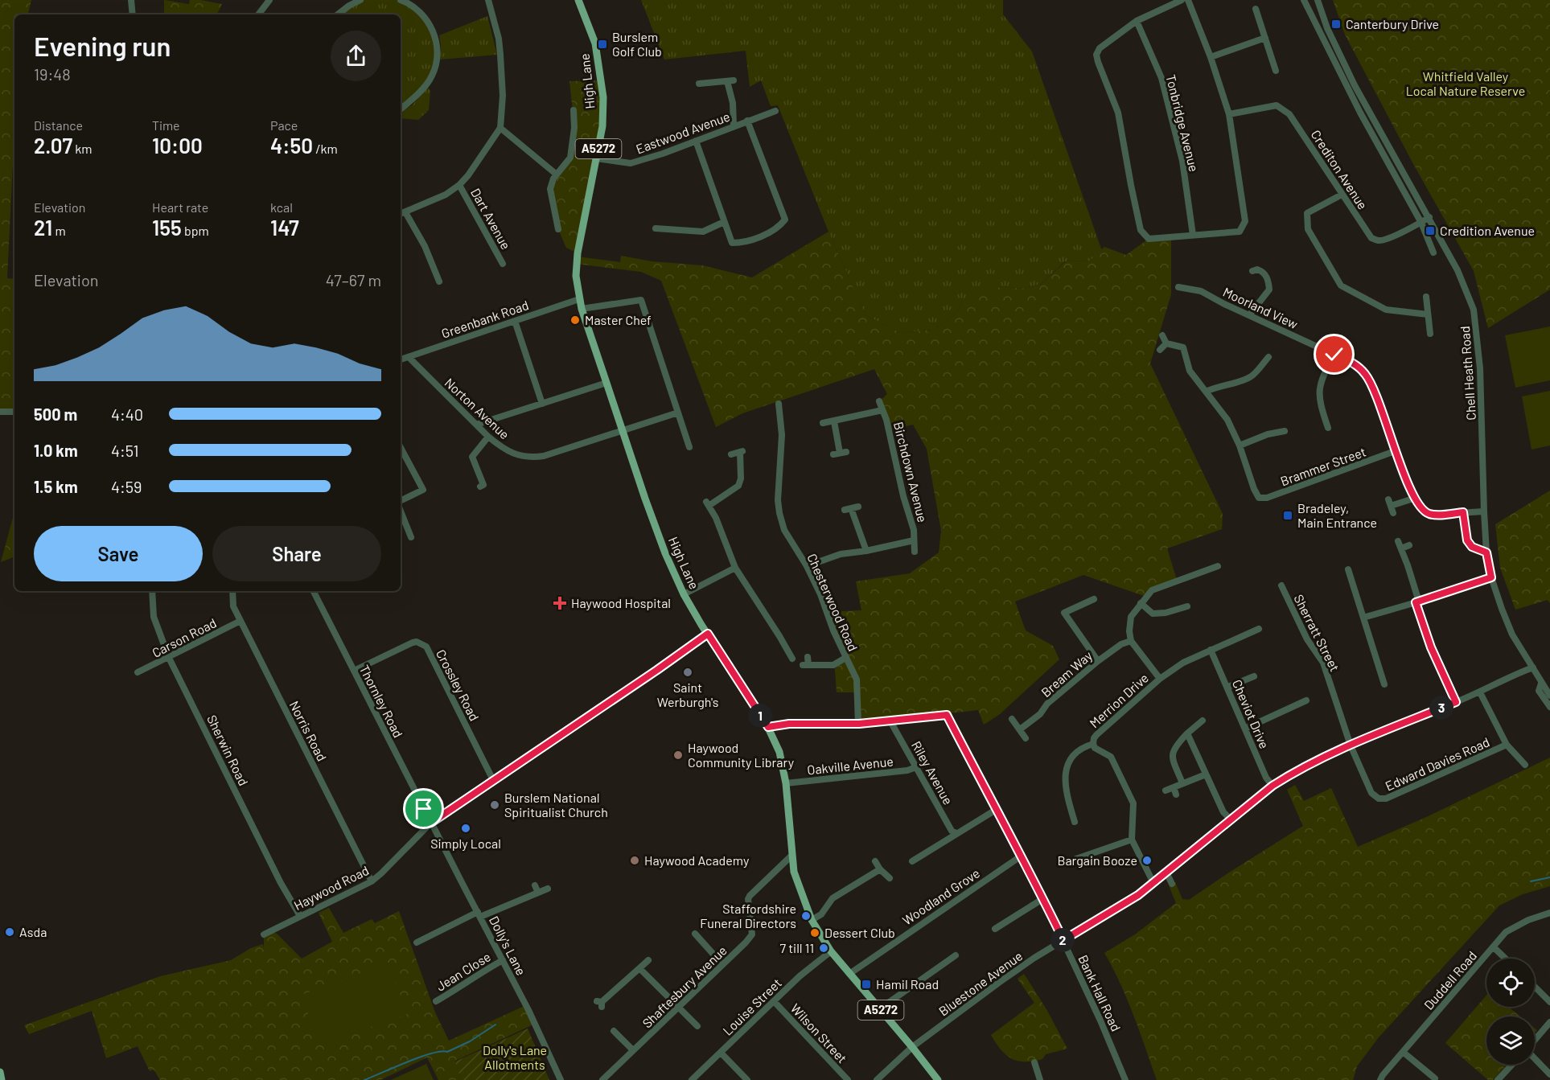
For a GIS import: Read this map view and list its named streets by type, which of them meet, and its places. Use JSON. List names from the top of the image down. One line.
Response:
{"streets":{"main road":["High Lane","A5272"],"street":["Tonbridge Avenue","Eastwood Avenue","Crediton Avenue","Dart Avenue","Moorland View","Greenbank Road","Chell Heath Road","Norton Avenue","Brammer Street","Birchdown Avenue","Chesterwood Road","Sherratt Street","Carson Road","Bream Way","Crossley Road","Merrion Drive","Thornley Road","Cheviot Drive","Norris Road","Sherwin Road","Edward Davies Road","Oakville Avenue","Riley Avenue","Haywood Road","Woodland Grove","Dolly's Lane","Jean Close","Duddell Road","Bluestone Avenue","Shaftesbury Avenue","Bank Hall Road","Louise Street","Wilson Street"]},"crossings":[["High Lane","Eastwood Avenue"],["High Lane","Greenbank Road"],["High Lane","Norton Avenue"],["High Lane","Oakville Avenue"],["High Lane","Haywood Road"],["High Lane","Woodland Grove"],["High Lane","Bluestone Avenue"],["High Lane","Shaftesbury Avenue"],["High Lane","Louise Street"],["Crediton Avenue","Chell Heath Road"],["Moorland View","Chell Heath Road"],["Moorland View","Brammer Street"],["Greenbank Road","Norton Avenue"],["Chell Heath Road","Bluestone Avenue"],["Birchdown Avenue","Chesterwood Road"],["Sherratt Street","Edward Davies Road"],["Sherratt Street","Bluestone Avenue"],["Carson Road","Norris Road"],["Carson Road","Sherwin Road"],["Crossley Road","Thornley Road"],["Crossley Road","Haywood Road"],["Merrion Drive","Cheviot Drive"],["Thornley Road","Haywood Road"],["Thornley Road","Dolly's Lane"],["Cheviot Drive","Bluestone Avenue"],["Norris Road","Haywood Road"],["Sherwin Road","Haywood Road"],["Edward Davies Road","Bluestone Avenue"],["Oakville Avenue","Riley Avenue"],["Riley Avenue","Bank Hall Road"],["Haywood Road","Dolly's Lane"],["Woodland Grove","Bank Hall Road"],["Dolly's Lane","Jean Close"],["Bluestone Avenue","Bank Hall Road"],["Louise Street","Wilson Street"]],"parks":["Whitfield Valley Local Nature Reserve","Dolly's Lane Allotments"],"places":{"transit":["Canterbury Drive","Burslem Golf Club","Credition Avenue","Bradeley, Main Entrance","Hamil Road"],"other":["Master Chef","Saint Werburgh's","Haywood Community Library","Burslem National Spiritualist Church","Simply Local","Haywood Academy","Bargain Booze","Staffordshire Funeral Directors","Asda","Dessert Club","7 till 11"],"health":["Haywood Hospital"]},"page":{"heading":["Evening run","19:48"],"stats":[["Distance","2.07 km"],["Time","10:00"],["Pace","4:50 /km"],["Elevation","21 m"],["Heart rate","155 bpm"],["kcal","147"]],"chart":["Elevation","47–67 m"],"list":[{"name":"500 m","note":"4:40"},{"name":"1.0 km","note":"4:51"},{"name":"1.5 km","note":"4:59"}],"buttons":["Save","Share"],"pins":["3","1","2"]}}
